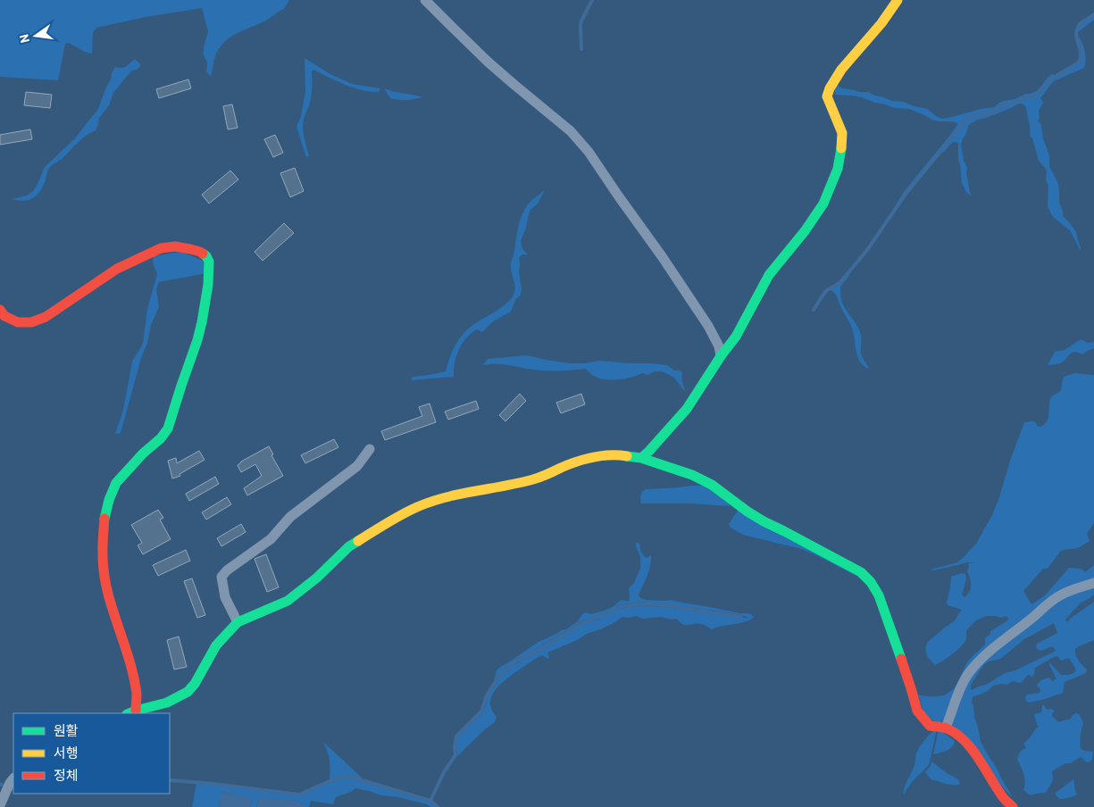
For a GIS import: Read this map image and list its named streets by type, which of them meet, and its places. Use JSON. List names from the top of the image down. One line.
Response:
{"legend":["원활","서행","정체"],"north":"left"}
